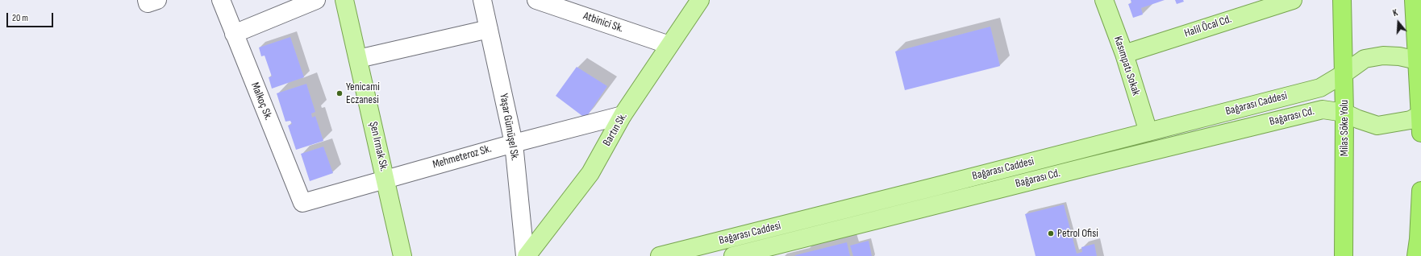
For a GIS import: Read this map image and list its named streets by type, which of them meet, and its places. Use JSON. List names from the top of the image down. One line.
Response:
{"streets":{"highway":["Milas Söke Yolu"],"main road":["Halil Öcal Cd.","Kasımpatı Sokak","Bağarası Caddesi","Bağarası Cd.","Bartın Sk.","Şen Irmak Sk."],"street":["Atbinici Sk.","Malkoç Sk.","Yaşar Gümüşel Sk.","Mehmeteroz Sk."]},"crossings":[["Atbinici Sk.","Bartın Sk."],["Halil Öcal Cd.","Kasımpatı Sokak"],["Kasımpatı Sokak","Bağarası Caddesi"],["Malkoç Sk.","Mehmeteroz Sk."],["Bağarası Caddesi","Bağarası Cd."],["Bağarası Caddesi","Milas Söke Yolu"],["Bağarası Cd.","Milas Söke Yolu"],["Yaşar Gümüşel Sk.","Bartın Sk."],["Yaşar Gümüşel Sk.","Mehmeteroz Sk."],["Bartın Sk.","Mehmeteroz Sk."],["Şen Irmak Sk.","Mehmeteroz Sk."]],"places":["Yenicami Eczanesi","Petrol Ofisi"],"scale_bar":"20 m","north":"top"}
